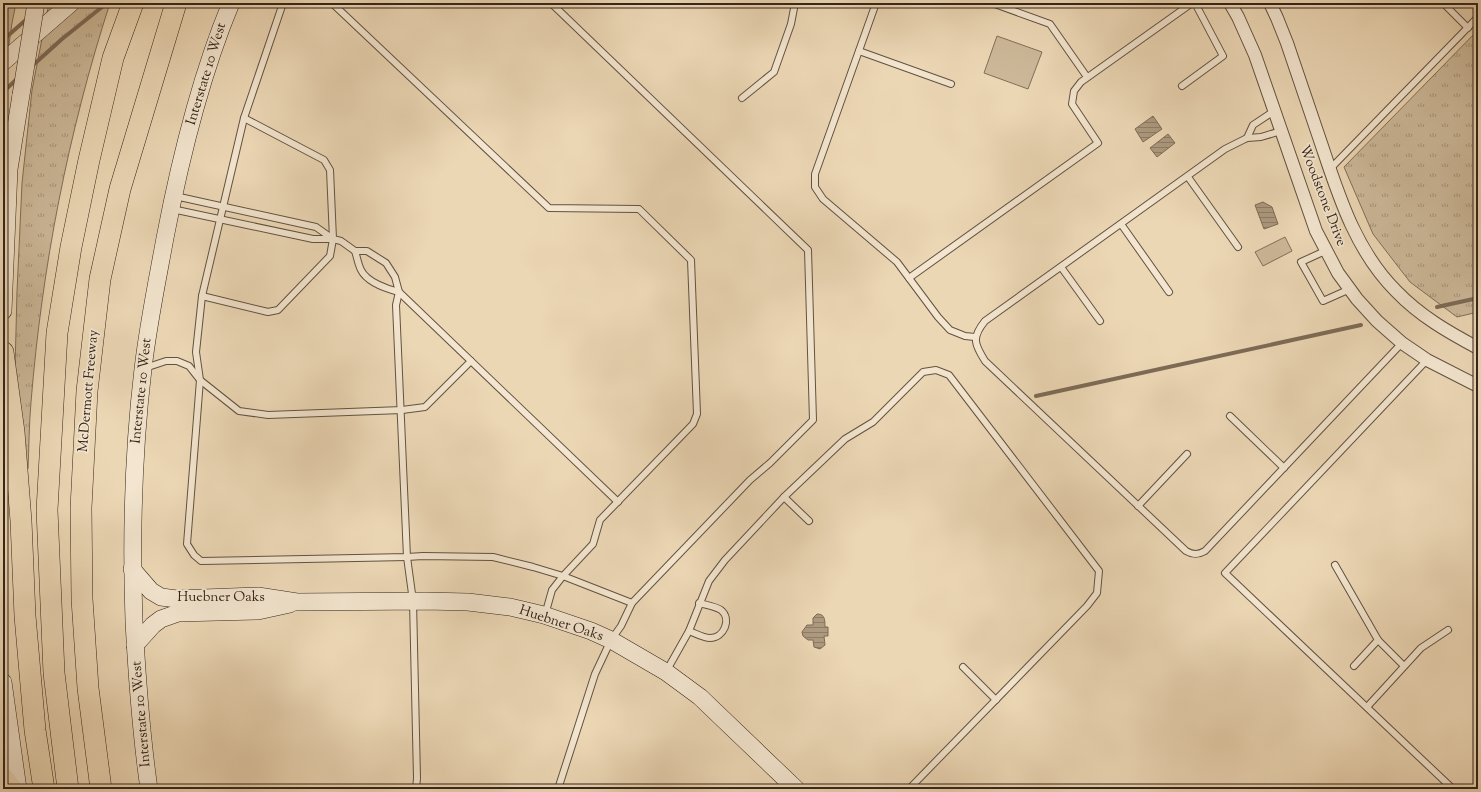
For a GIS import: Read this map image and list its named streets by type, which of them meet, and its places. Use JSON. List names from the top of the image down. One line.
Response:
{"streets":{"highway":["McDermott Freeway"],"main road":["Interstate 10 West","Huebner Oaks"],"street":["Woodstone Drive"]},"crossings":[["Interstate 10 West","Huebner Oaks"]]}
